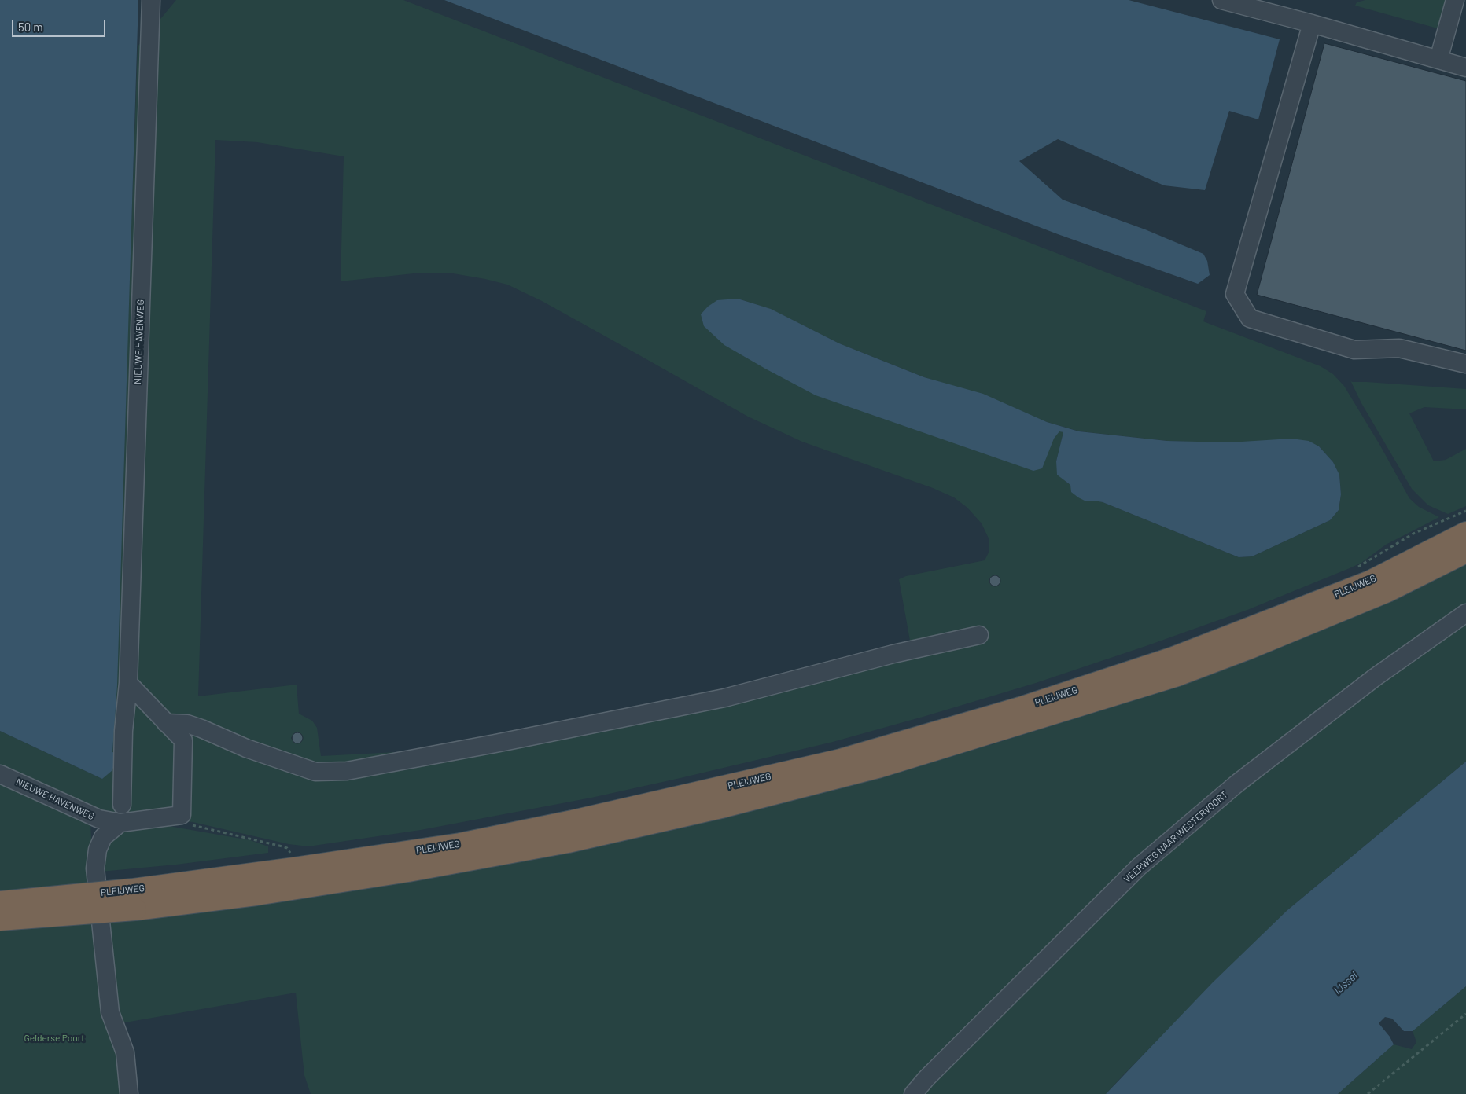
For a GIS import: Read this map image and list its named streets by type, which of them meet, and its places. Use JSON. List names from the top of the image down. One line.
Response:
{"streets":{"highway":["PLEIJWEG"],"street":["NIEUWE HAVENWEG","VEERWEG NAAR WESTERVOORT"]},"water":["IJssel"],"parks":["Gelderse Poort"],"scale_bar":"50 m"}
